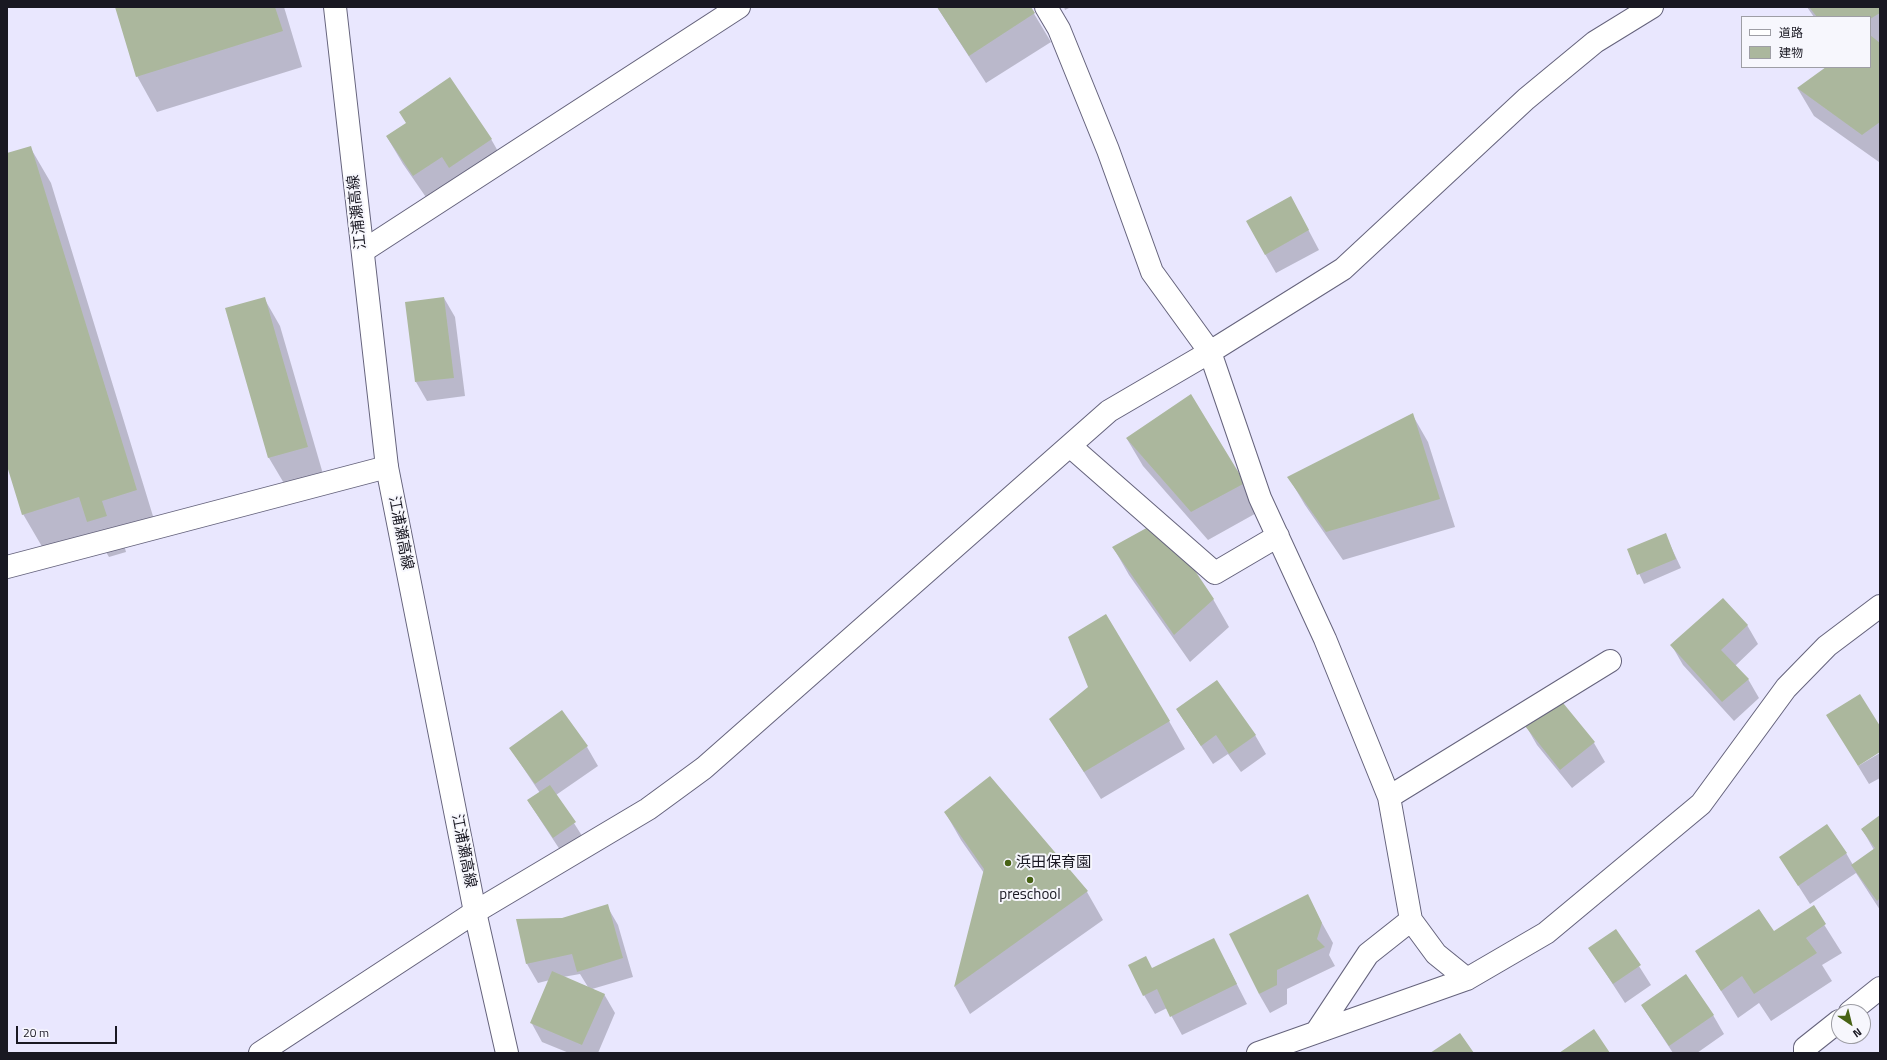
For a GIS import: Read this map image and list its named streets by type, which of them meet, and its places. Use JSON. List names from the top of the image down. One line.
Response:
{"streets":{"street":["江浦瀬高線"]},"places":["浜田保育園","preschool"],"legend":["道路","建物"],"scale_bar":"20 m","north":"bottom right"}
